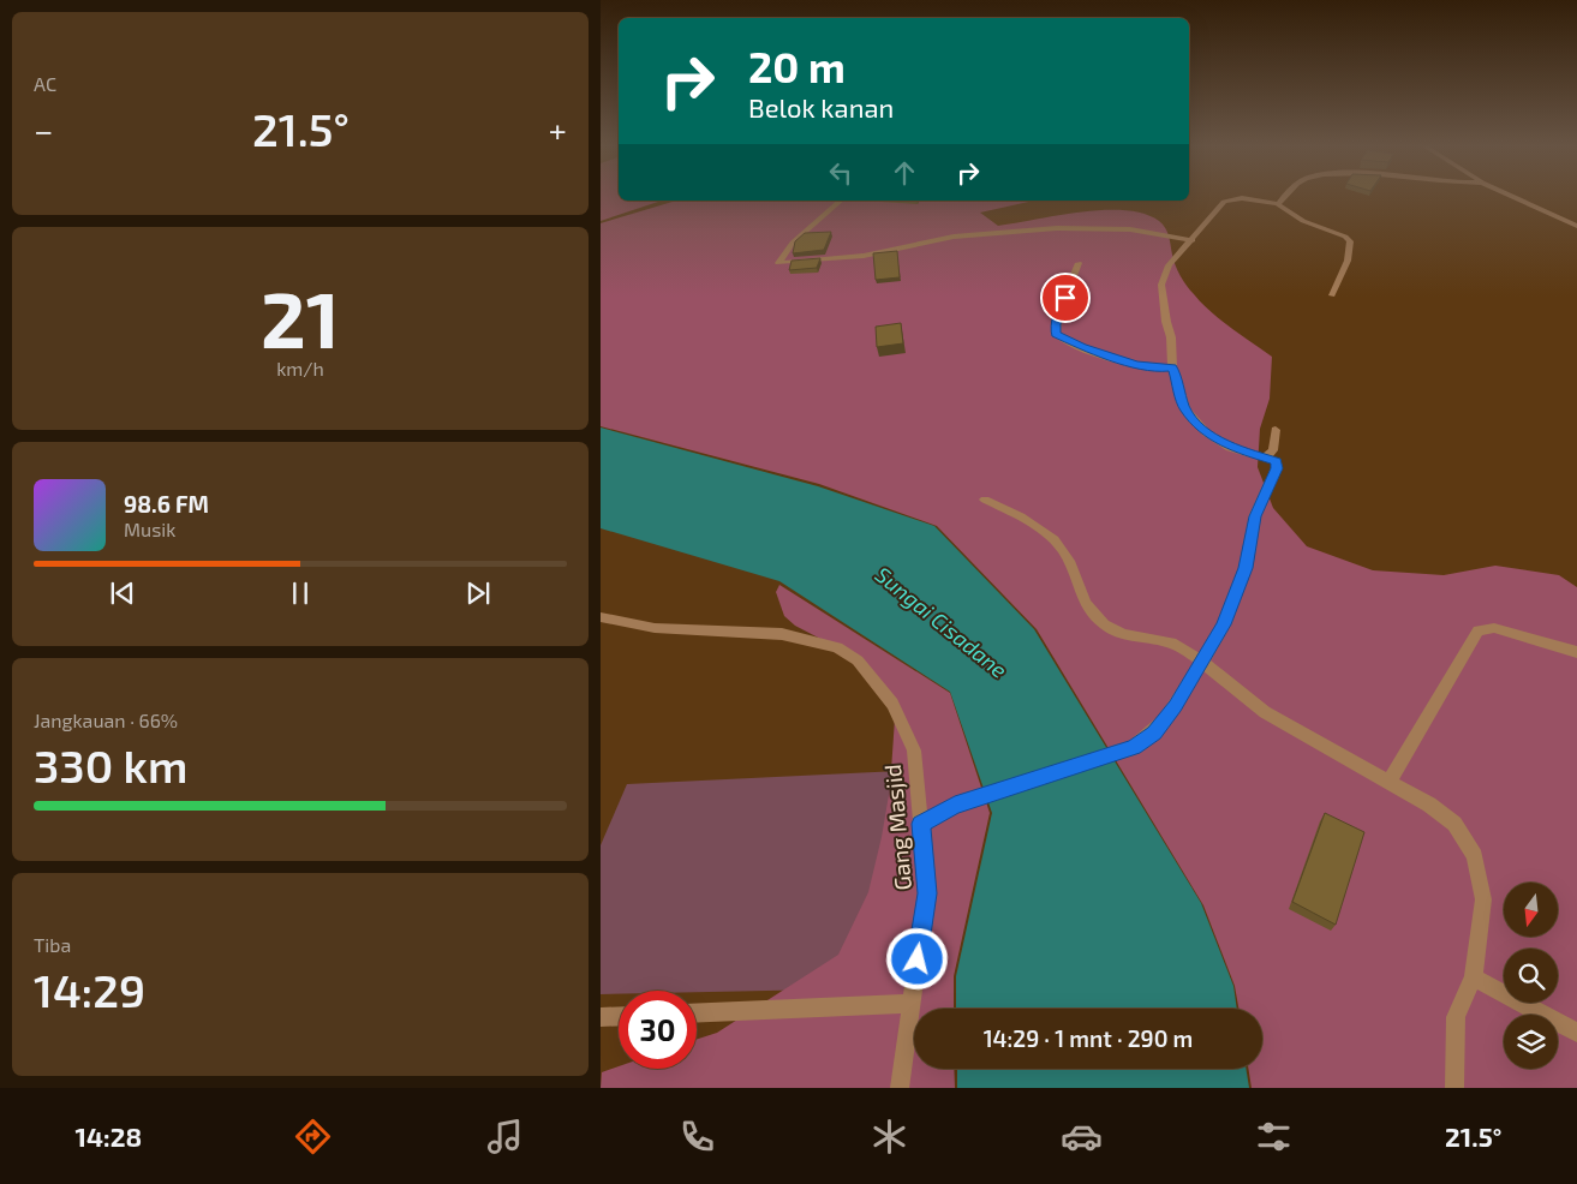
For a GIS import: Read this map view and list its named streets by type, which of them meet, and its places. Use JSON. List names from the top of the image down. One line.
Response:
{"streets":{"street":["Gang Masjid"]},"water":["Sungai Cisadane"],"north":"bottom","page":{"tile":["AC",["21","km/h"],["Jangkauan · 66%","330 km"],["Tiba","14:29"]],"turn":["20 m","Belok kanan"],"heat":["−","21.5°","+"],"song":["98.6 FM","Musik"],"limit":"30","trip":"14:29 · 1 mnt · 290 m","tabs":["14:28","21.5°"]}}
